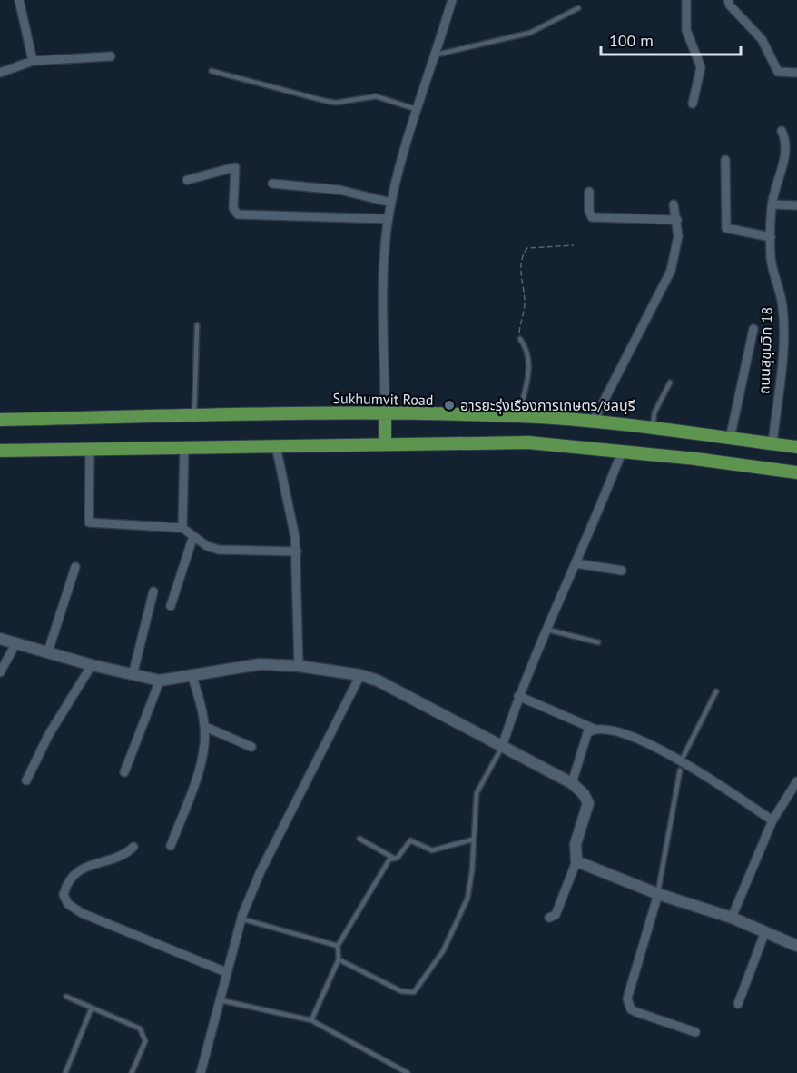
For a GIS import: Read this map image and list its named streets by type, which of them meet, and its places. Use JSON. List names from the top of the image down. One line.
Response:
{"streets":{"main road":["Sukhumvit Road"],"street":["ถนนสุขุมวิท 18"]},"crossings":[["ถนนสุขุมวิท 18","Sukhumvit Road"]],"places":["อารยะรุ่งเรืองการเกษตร/ชลบุรี"],"scale_bar":"100 m"}
